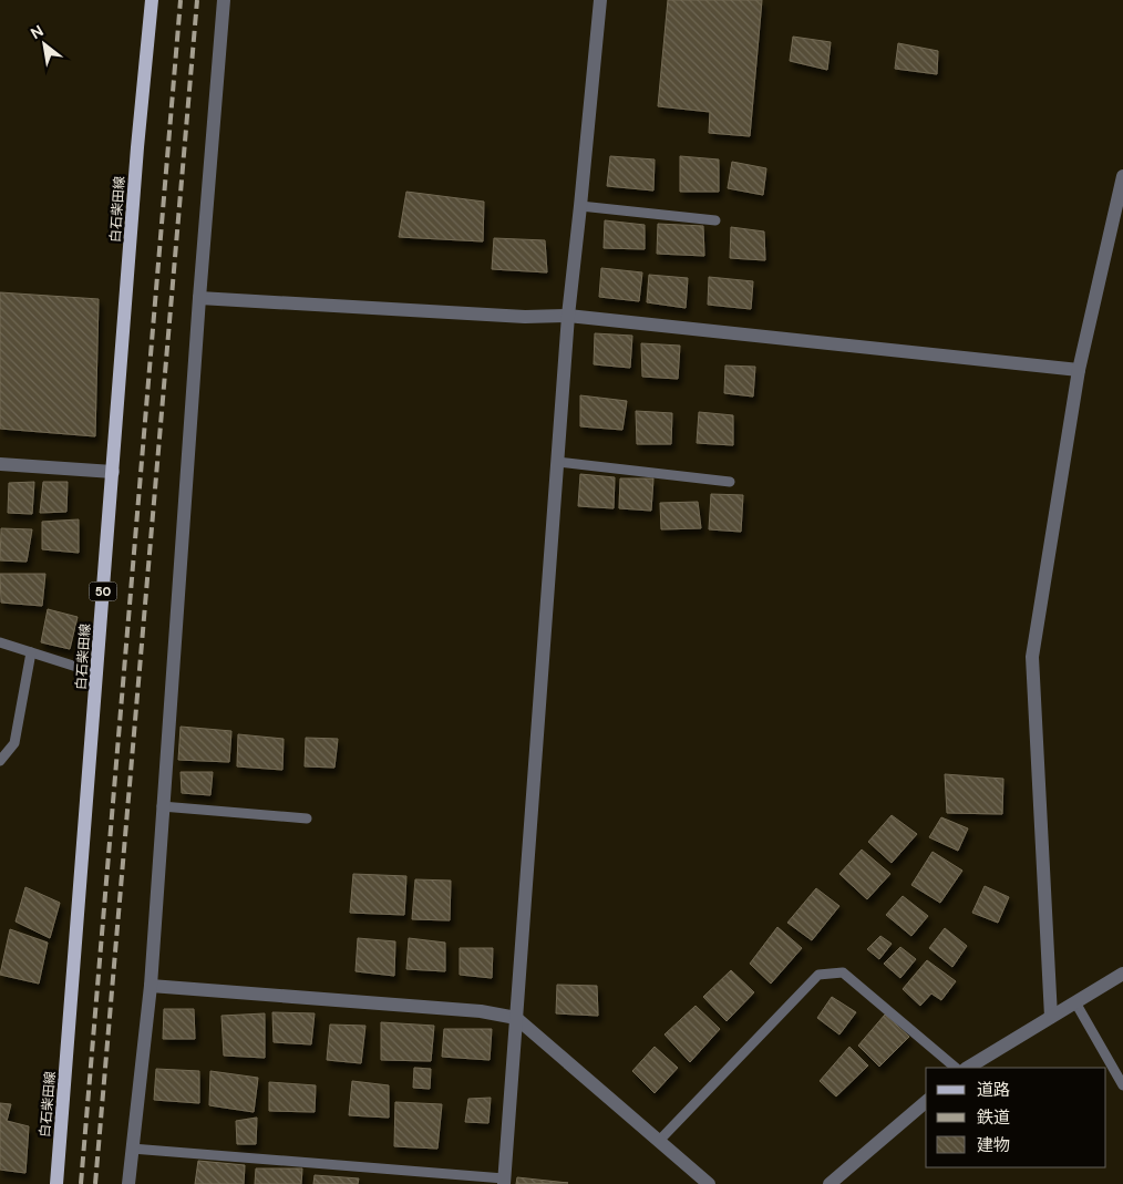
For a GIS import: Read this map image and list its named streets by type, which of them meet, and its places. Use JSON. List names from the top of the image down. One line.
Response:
{"streets":{"main road":["白石柴田線","50"]},"legend":["道路","鉄道","建物"],"north":"top left"}
